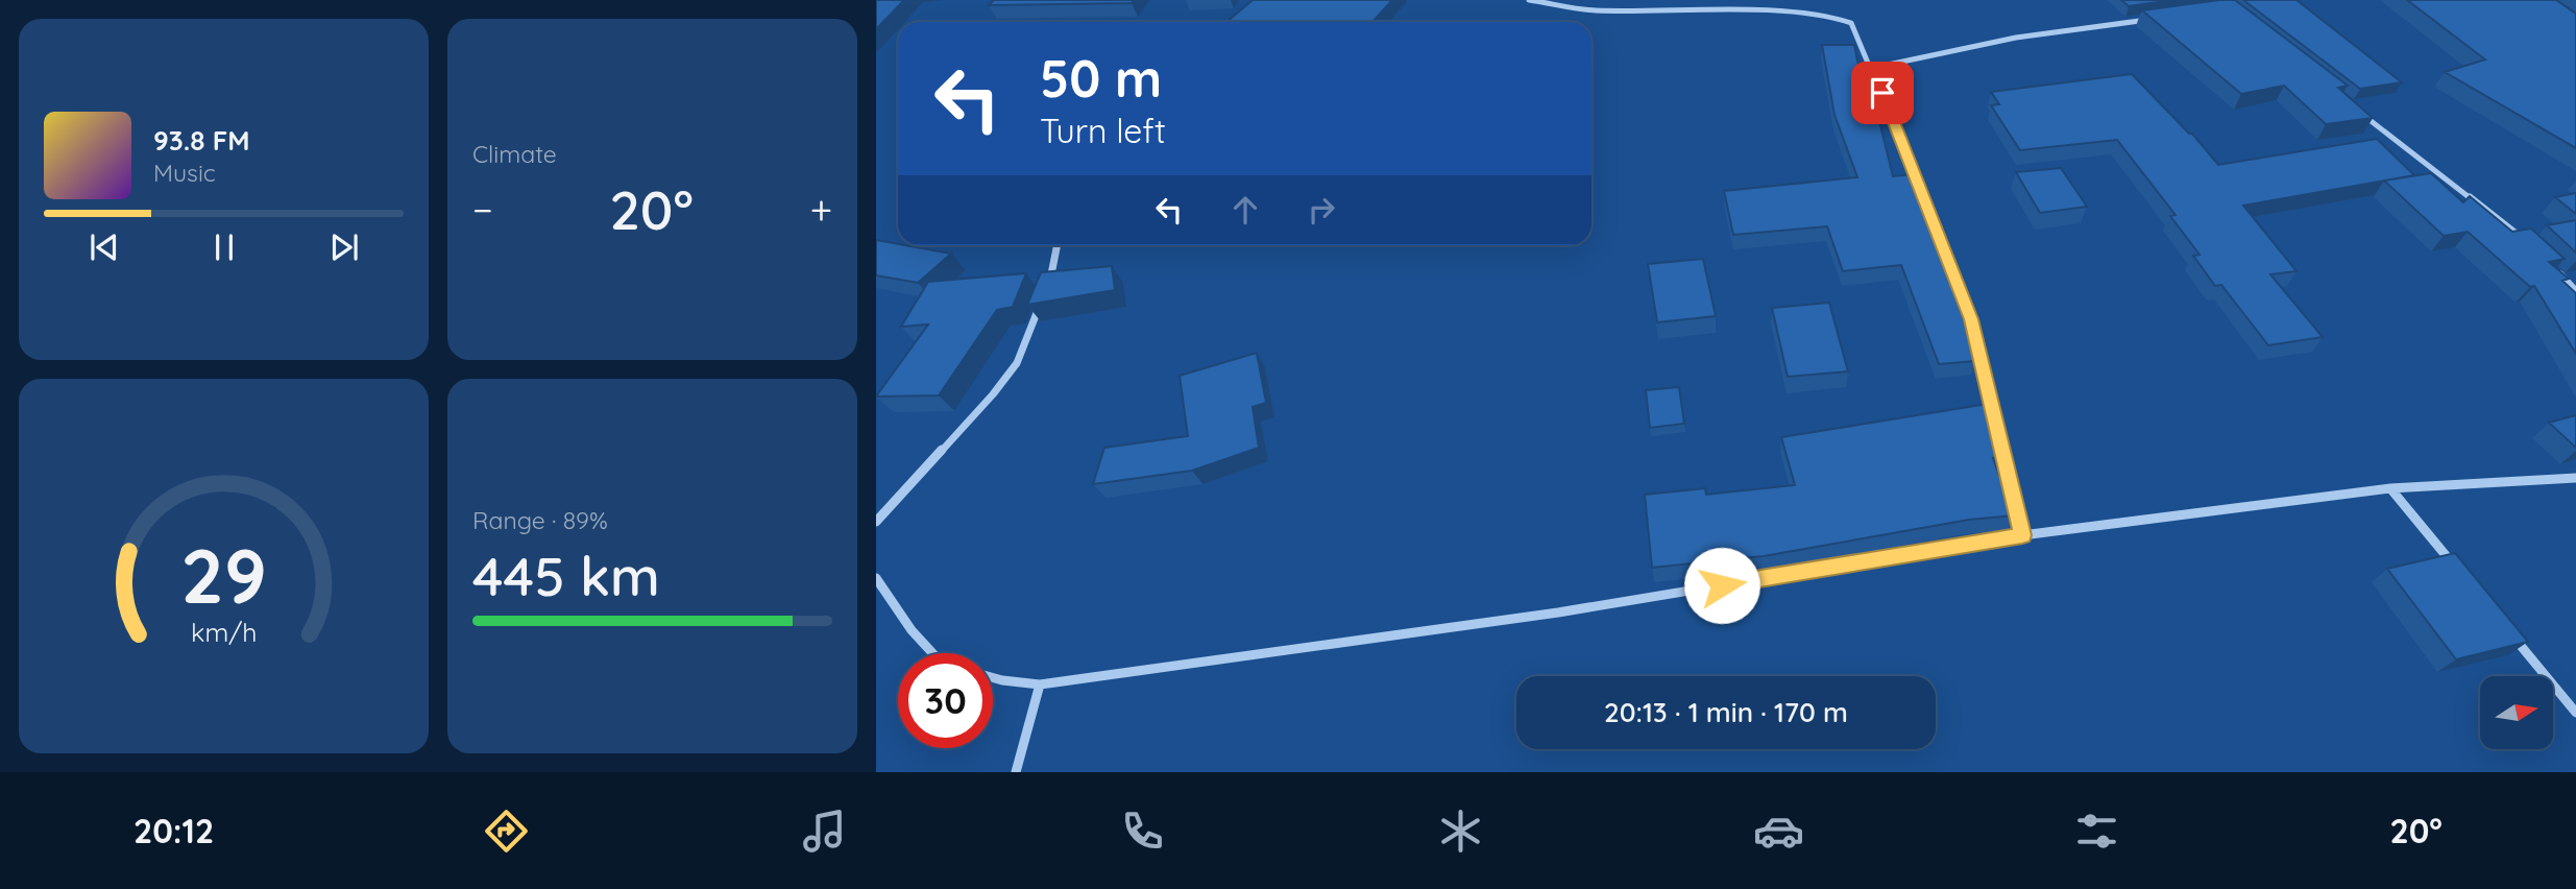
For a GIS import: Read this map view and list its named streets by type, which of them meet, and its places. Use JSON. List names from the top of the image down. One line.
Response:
{"north":"right","page":{"tile":["Climate",["Range · 89%","445 km"]],"turn":["50 m","Turn left"],"song":["93.8 FM","Music"],"heat":["−","20°","+"],"limit":"30","trip":"20:13 · 1 min · 170 m","tabs":["20:12","20°"],"gauge":["29","km/h"]}}
